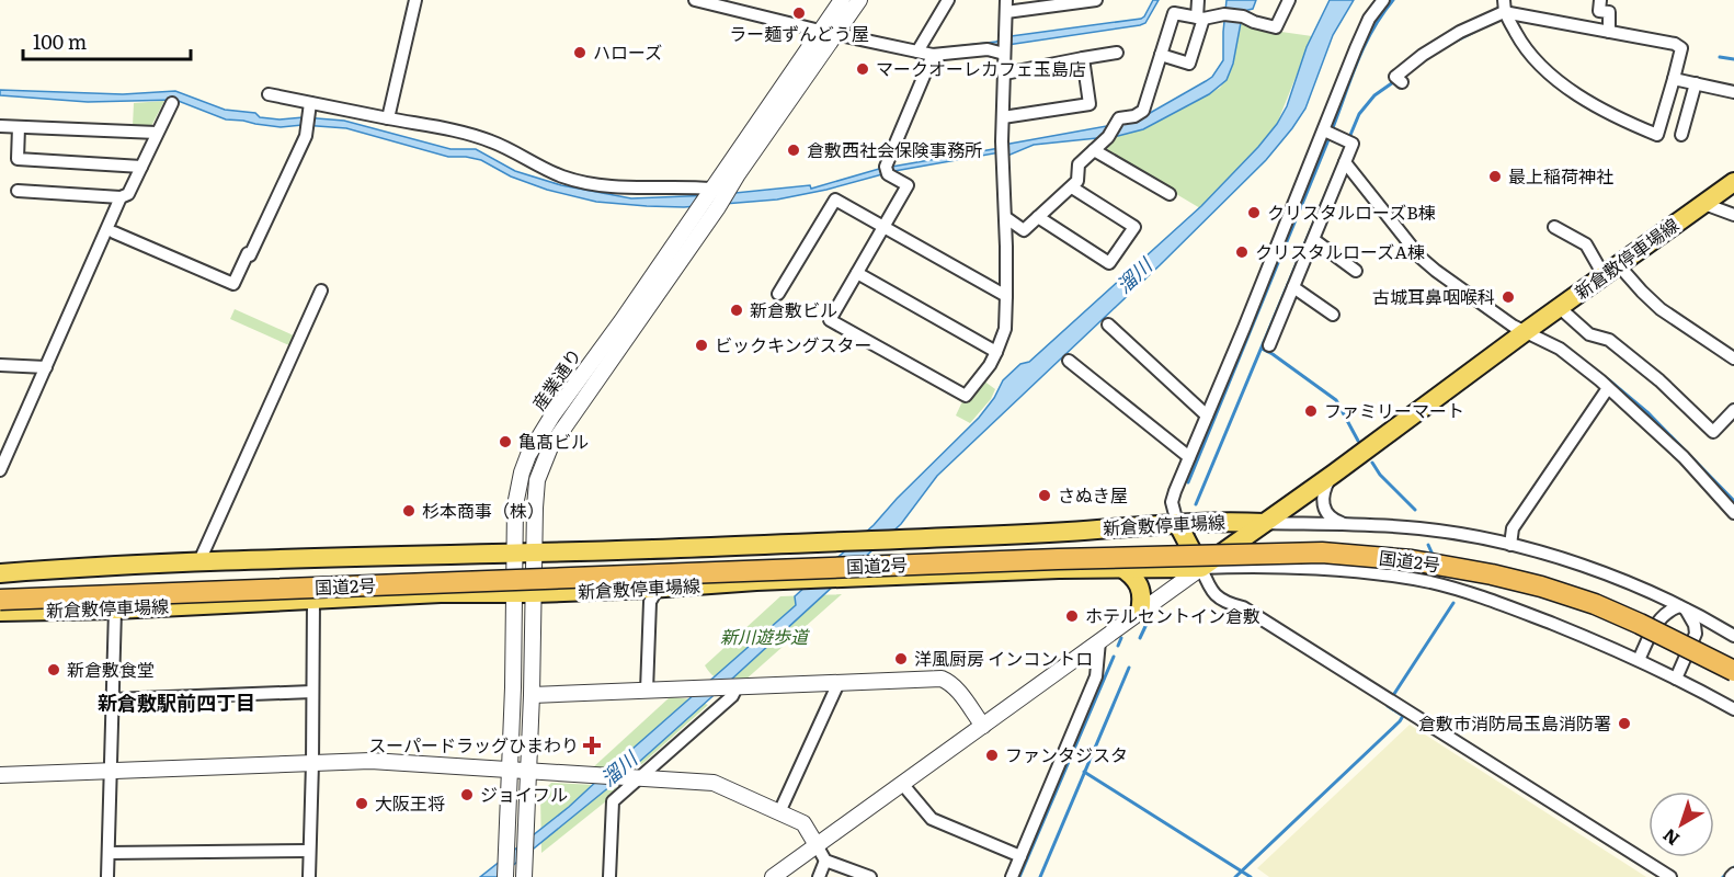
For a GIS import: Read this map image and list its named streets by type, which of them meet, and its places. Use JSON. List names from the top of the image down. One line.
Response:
{"streets":{"highway":["国道2号"],"main road":["新倉敷停車場線"],"street":["産業通り"]},"crossings":[["新倉敷停車場線","産業通り"]],"districts":["新倉敷駅前四丁目"],"water":["溜川"],"parks":["新川遊歩道"],"places":{"other":["ラー麺ずんどう屋","ハローズ","マークオーレカフェ玉島店","倉敷西社会保険事務所","最上稲荷神社","クリスタルローズB棟","クリスタルローズA棟","古城耳鼻咽喉科","新倉敷ビル","ビックキングスター","ファミリーマート","亀髙ビル","さぬき屋","杉本商事（株）","ホテルセントイン倉敷","洋風厨房 インコントロ","新倉敷食堂","倉敷市消防局玉島消防署","ファンタジスタ","ジョイフル","大阪王将"],"health":["スーパードラッグひまわり"]},"scale_bar":"100 m","north":"bottom left"}
